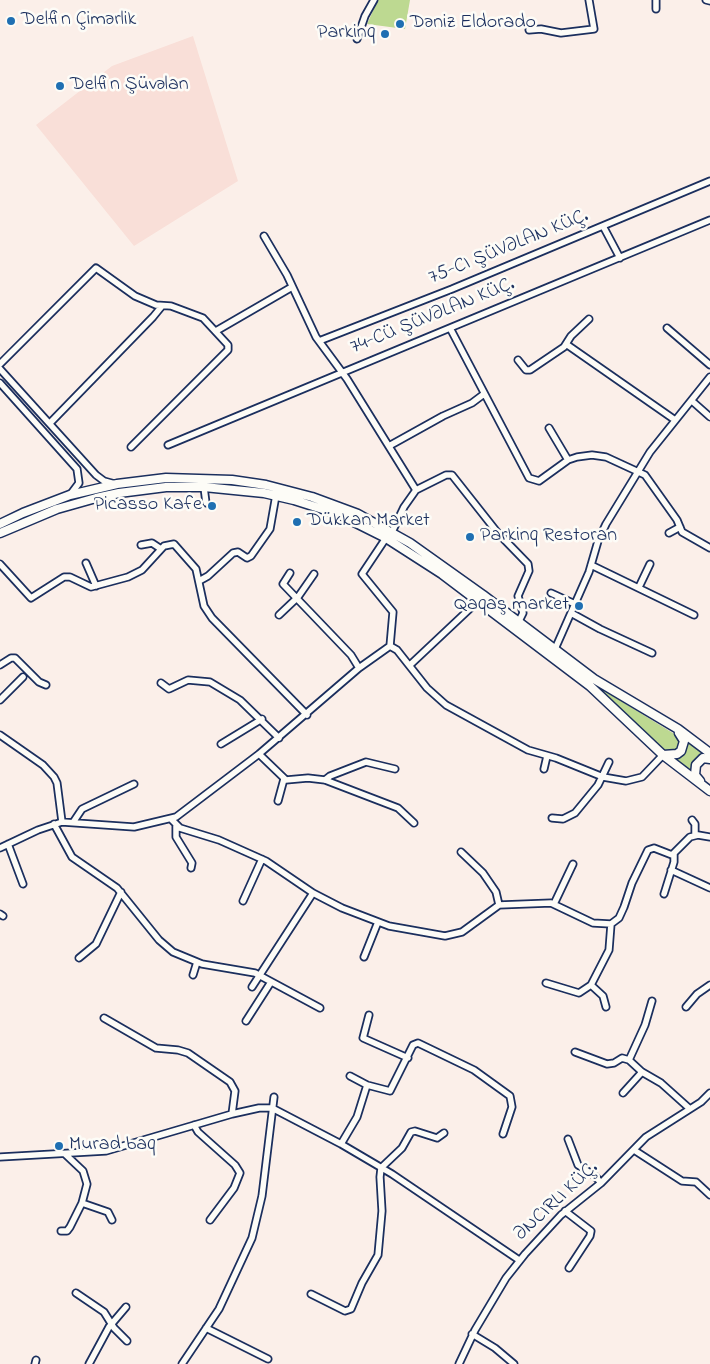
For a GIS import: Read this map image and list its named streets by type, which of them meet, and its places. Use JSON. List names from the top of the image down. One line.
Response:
{"streets":{"street":["75-CI ŞÜVƏLAN KÜÇ.","74-CÜ ŞÜVƏLAN KÜÇ.","ƏNCIRLI KÜÇ."]},"places":["Delfin Çimərlik","Dəniz Eldorado","Parkinq","Delfin Şüvəlan","Picasso Kafe","Dükkan Market","Parkinq Restoran","Qaqaş market","Murad baq"]}
